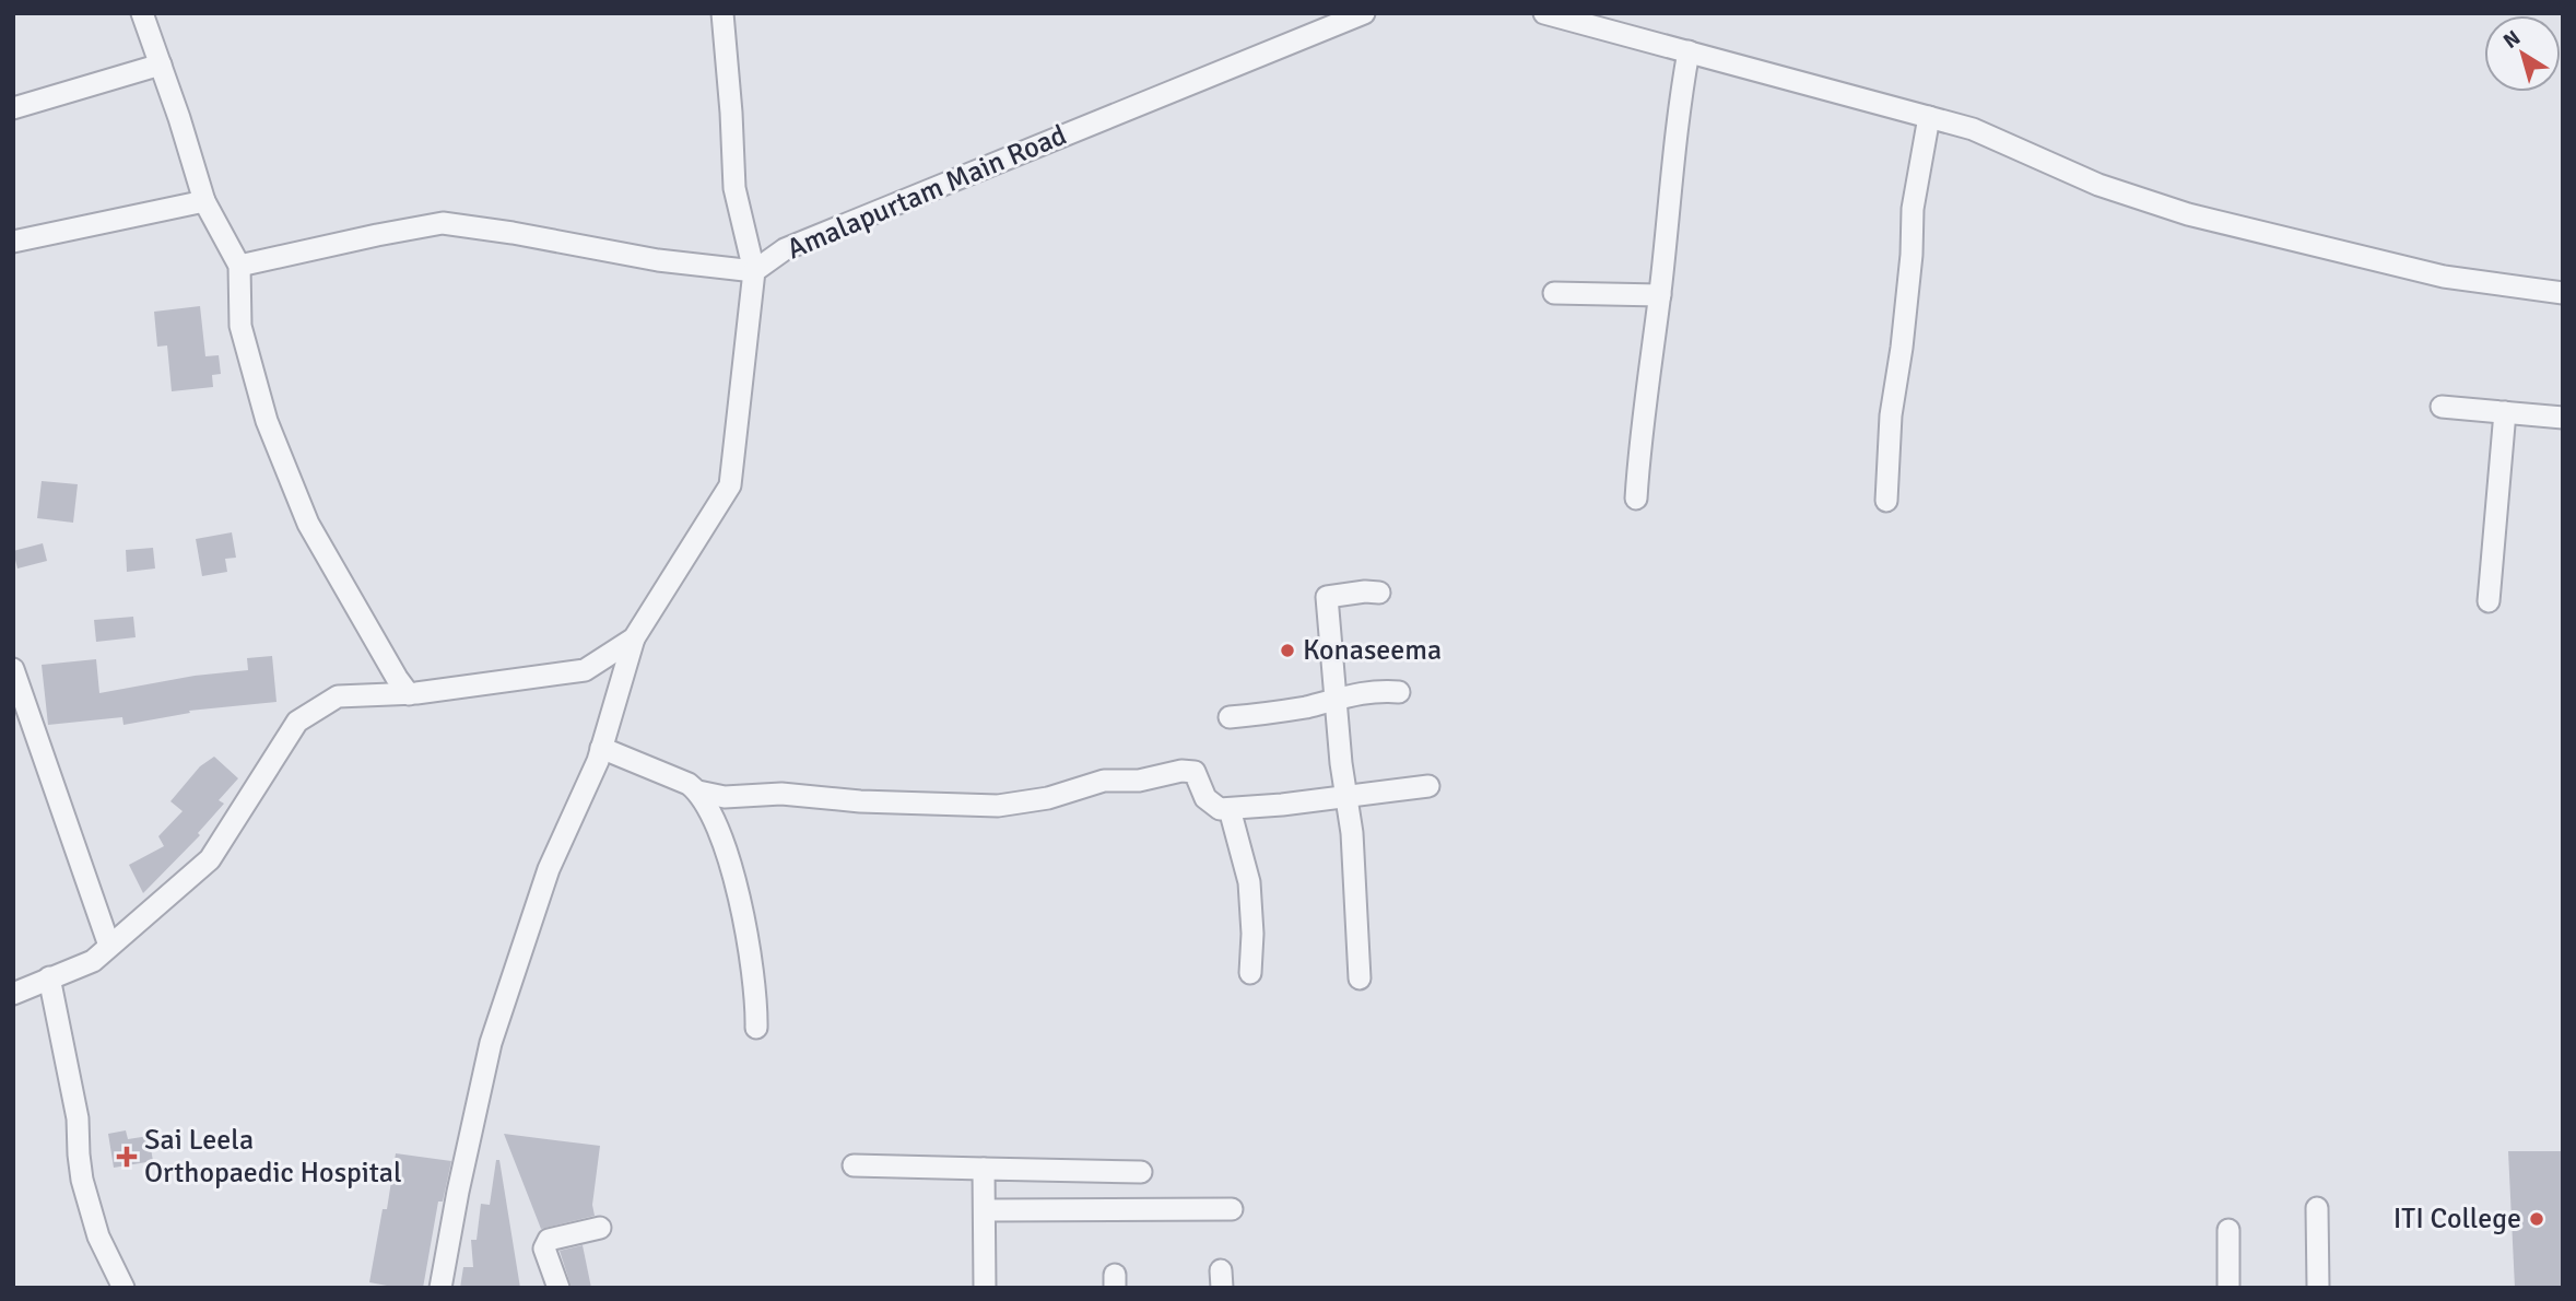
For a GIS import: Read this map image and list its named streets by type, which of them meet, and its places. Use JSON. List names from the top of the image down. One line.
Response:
{"streets":{"street":["Amalapurtam Main Road"]},"places":{"other":["Konaseema","ITI College"],"health":["Sai Leela Orthopaedic Hospital"]},"north":"top left"}
